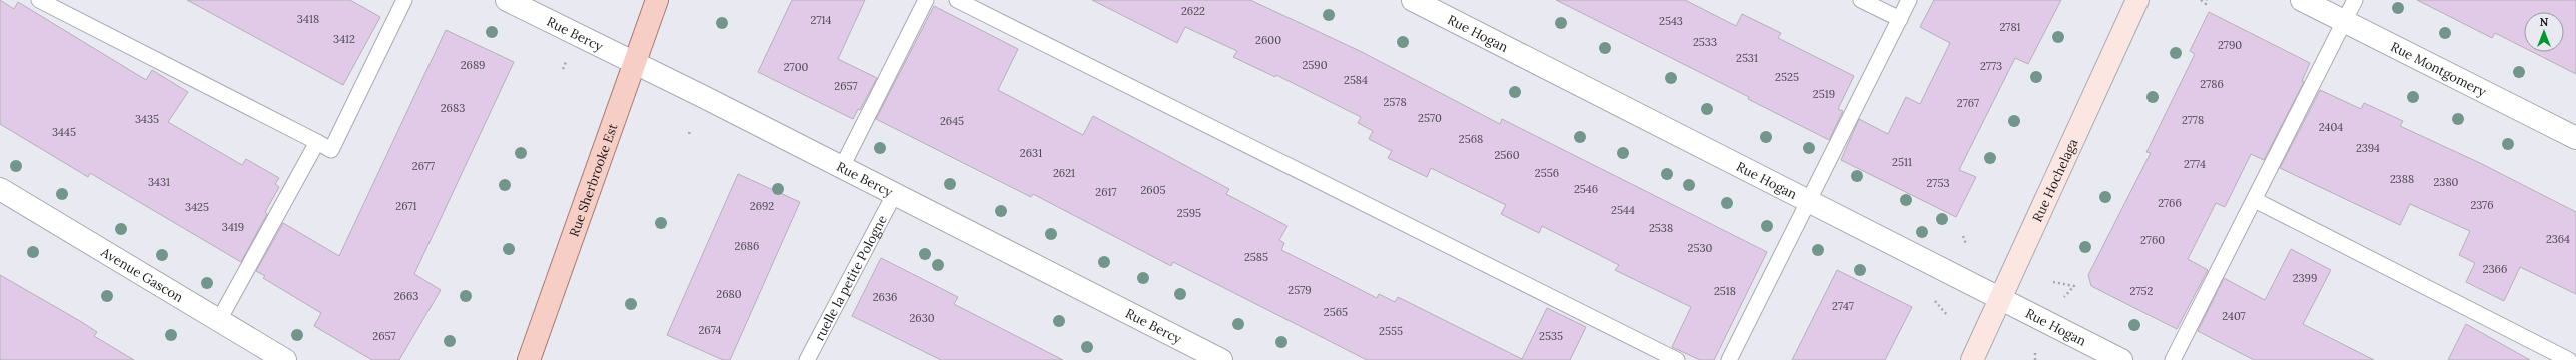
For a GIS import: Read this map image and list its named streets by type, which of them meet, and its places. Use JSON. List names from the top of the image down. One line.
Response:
{"streets":{"main road":["Rue Sherbrooke Est"],"street":["Rue Hogan","Rue Bercy","Rue Montgomery","Rue Hochelaga","Avenue Gascon"],"lane":["ruelle la petite Pologne"]},"crossings":[["Rue Hogan","Rue Hochelaga"],["Rue Bercy","Rue Sherbrooke Est"],["Rue Bercy","ruelle la petite Pologne"]],"house_numbers":["2622","3418","2714","2543","2781","3412","2600","2533","2790","2531","2689","2590","2773","2700","2525","2584","2786","2657","2519","2578","2767","2683","2570","3435","2778","2645","2404","3445","2568","2394","2631","2560","2511","2774","2677","2621","2556","2388","3431","2380","2753","2546","2605","2617","2766","2376","2671","2692","3425","2544","2595","3419","2538","2364","2760","2686","2530","2585","2366","2399","2579","2518","2752","2680","2663","2636","2747","2565","2407","2630","2674","2555","2657","2535"],"north":"top"}
